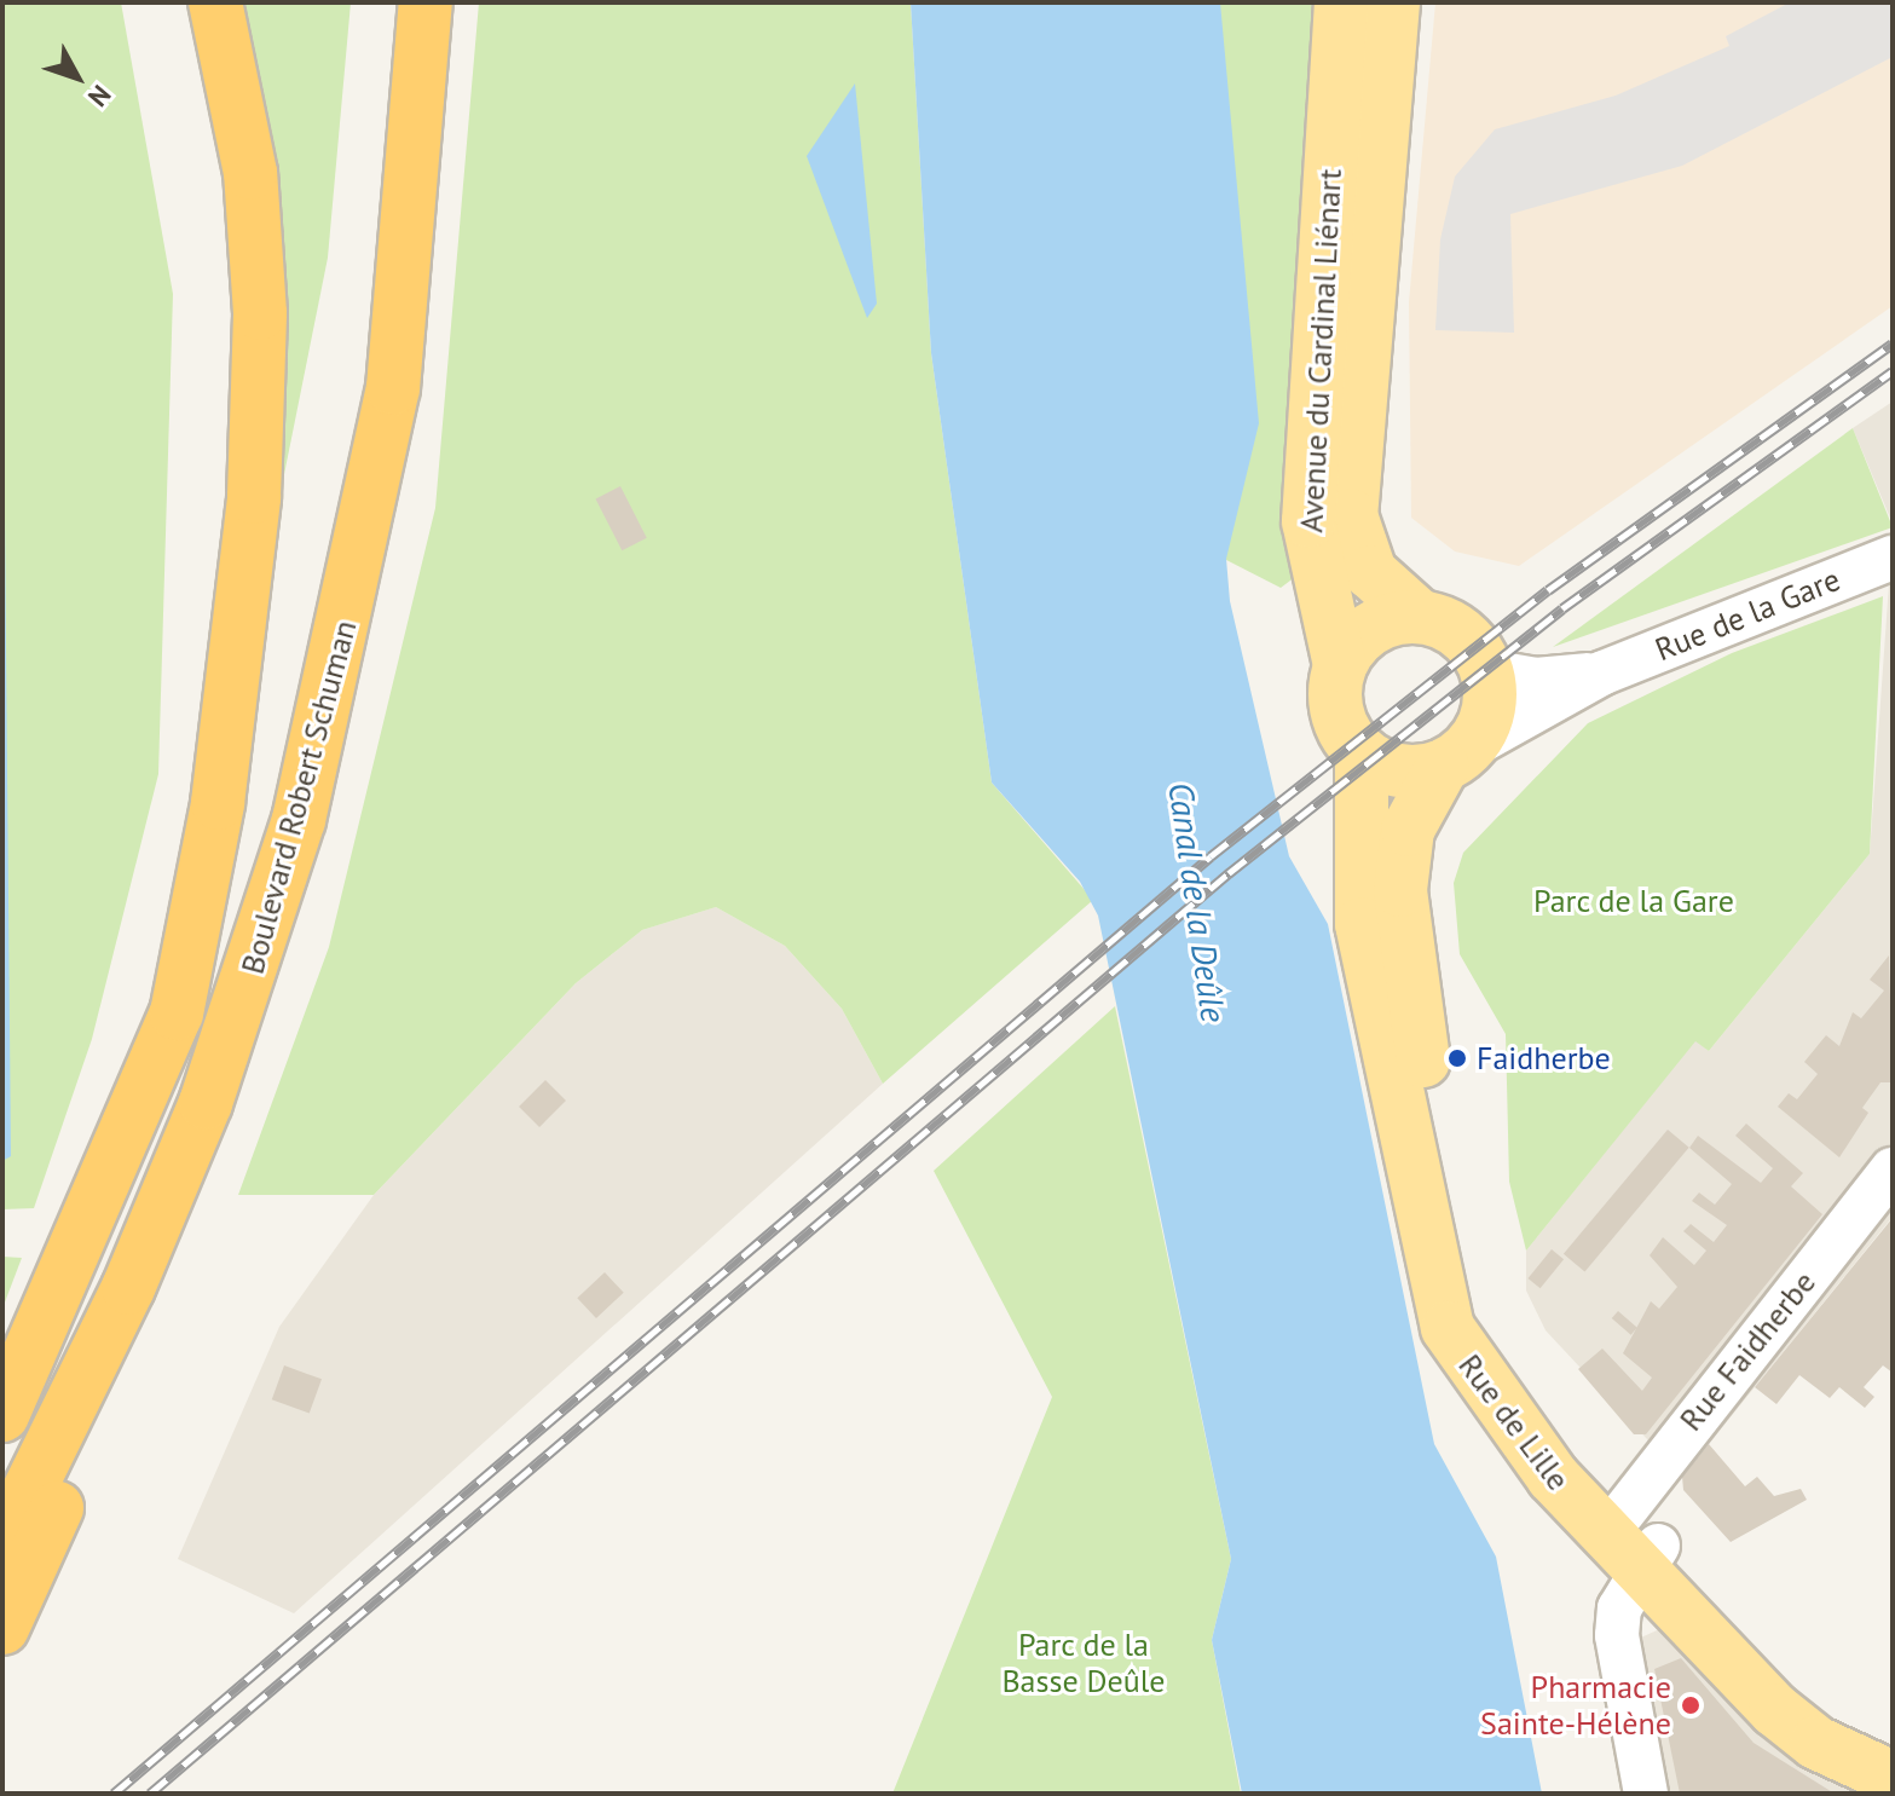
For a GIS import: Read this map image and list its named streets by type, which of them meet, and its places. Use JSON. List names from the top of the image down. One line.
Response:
{"streets":{"highway":["Boulevard Robert Schuman"],"main road":["Avenue du Cardinal Liénart","Rue de Lille"],"street":["Rue de la Gare","Rue Faidherbe"]},"crossings":[["Avenue du Cardinal Liénart","Rue de la Gare"],["Avenue du Cardinal Liénart","Rue de Lille"],["Rue de la Gare","Rue de Lille"],["Rue Faidherbe","Rue de Lille"]],"water":["Canal de la Deûle"],"parks":["Parc de la Gare","Parc de la Basse Deûle"],"places":["Faidherbe","Pharmacie Sainte-Hélène"],"north":"bottom right"}
